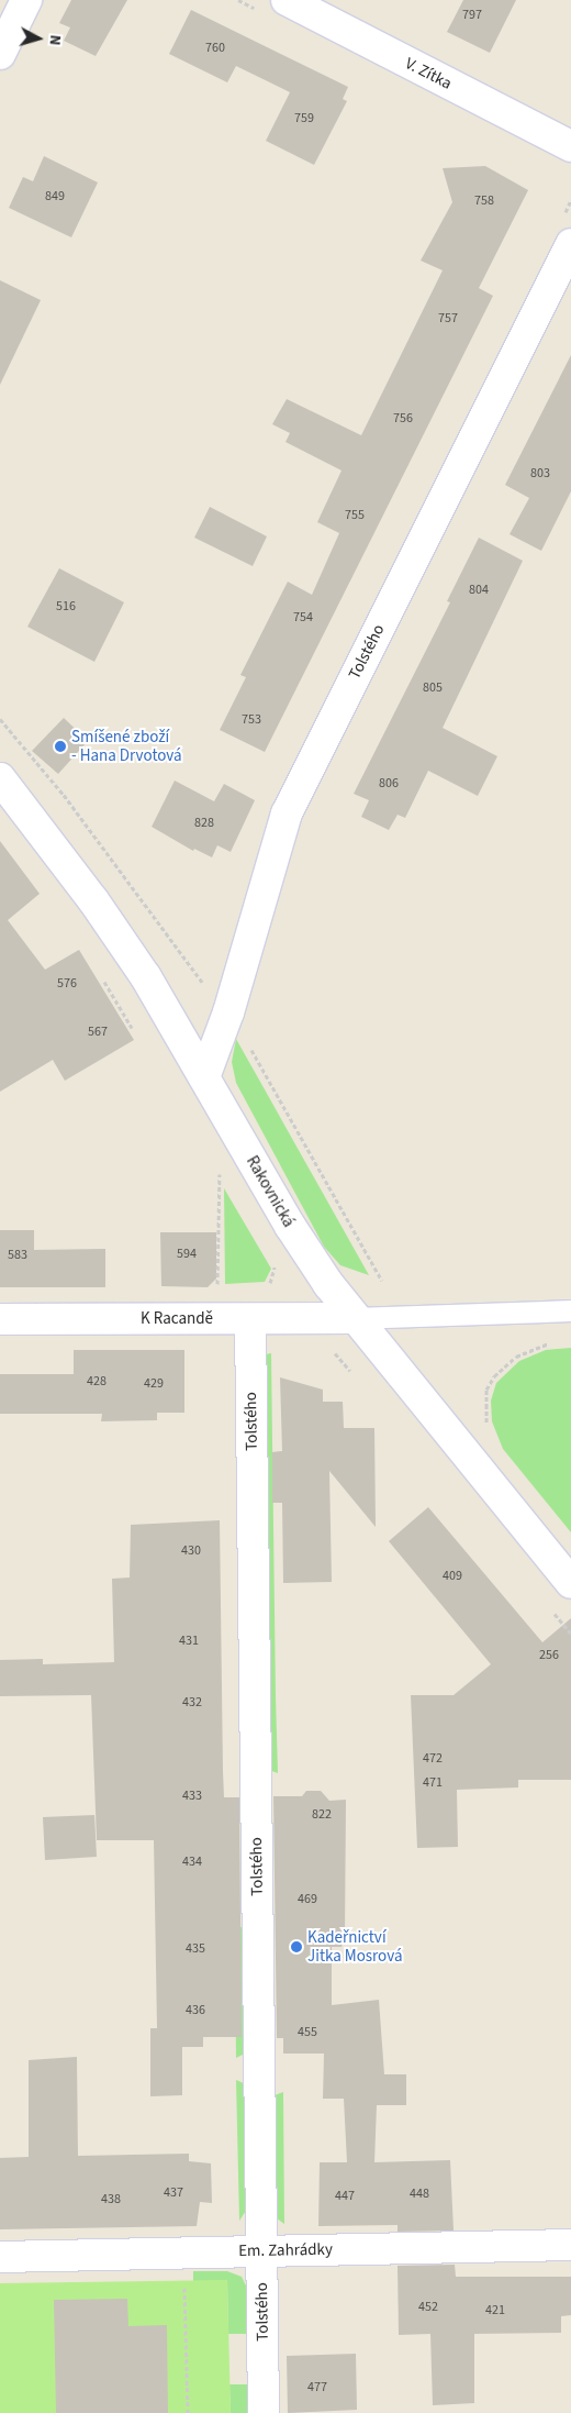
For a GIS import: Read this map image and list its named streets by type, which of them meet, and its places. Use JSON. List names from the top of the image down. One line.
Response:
{"streets":{"street":["V. Zítka","Tolstého","Rakovnická","K Racandě","Em. Zahrádky"]},"crossings":[["Tolstého","Rakovnická"],["Tolstého","K Racandě"],["Tolstého","Em. Zahrádky"],["Rakovnická","K Racandě"]],"places":["Smíšené zboží - Hana Drvotová","Kadeřnictví Jitka Mosrová"],"house_numbers":["797","760","759","849","758","757","756","803","755","804","516","754","805","753","806","828","576","567","594","583","428","429","430","409","431","256","432","472","471","433","822","434","469","435","436","455","437","448","447","438","452","421","477"],"north":"right"}
